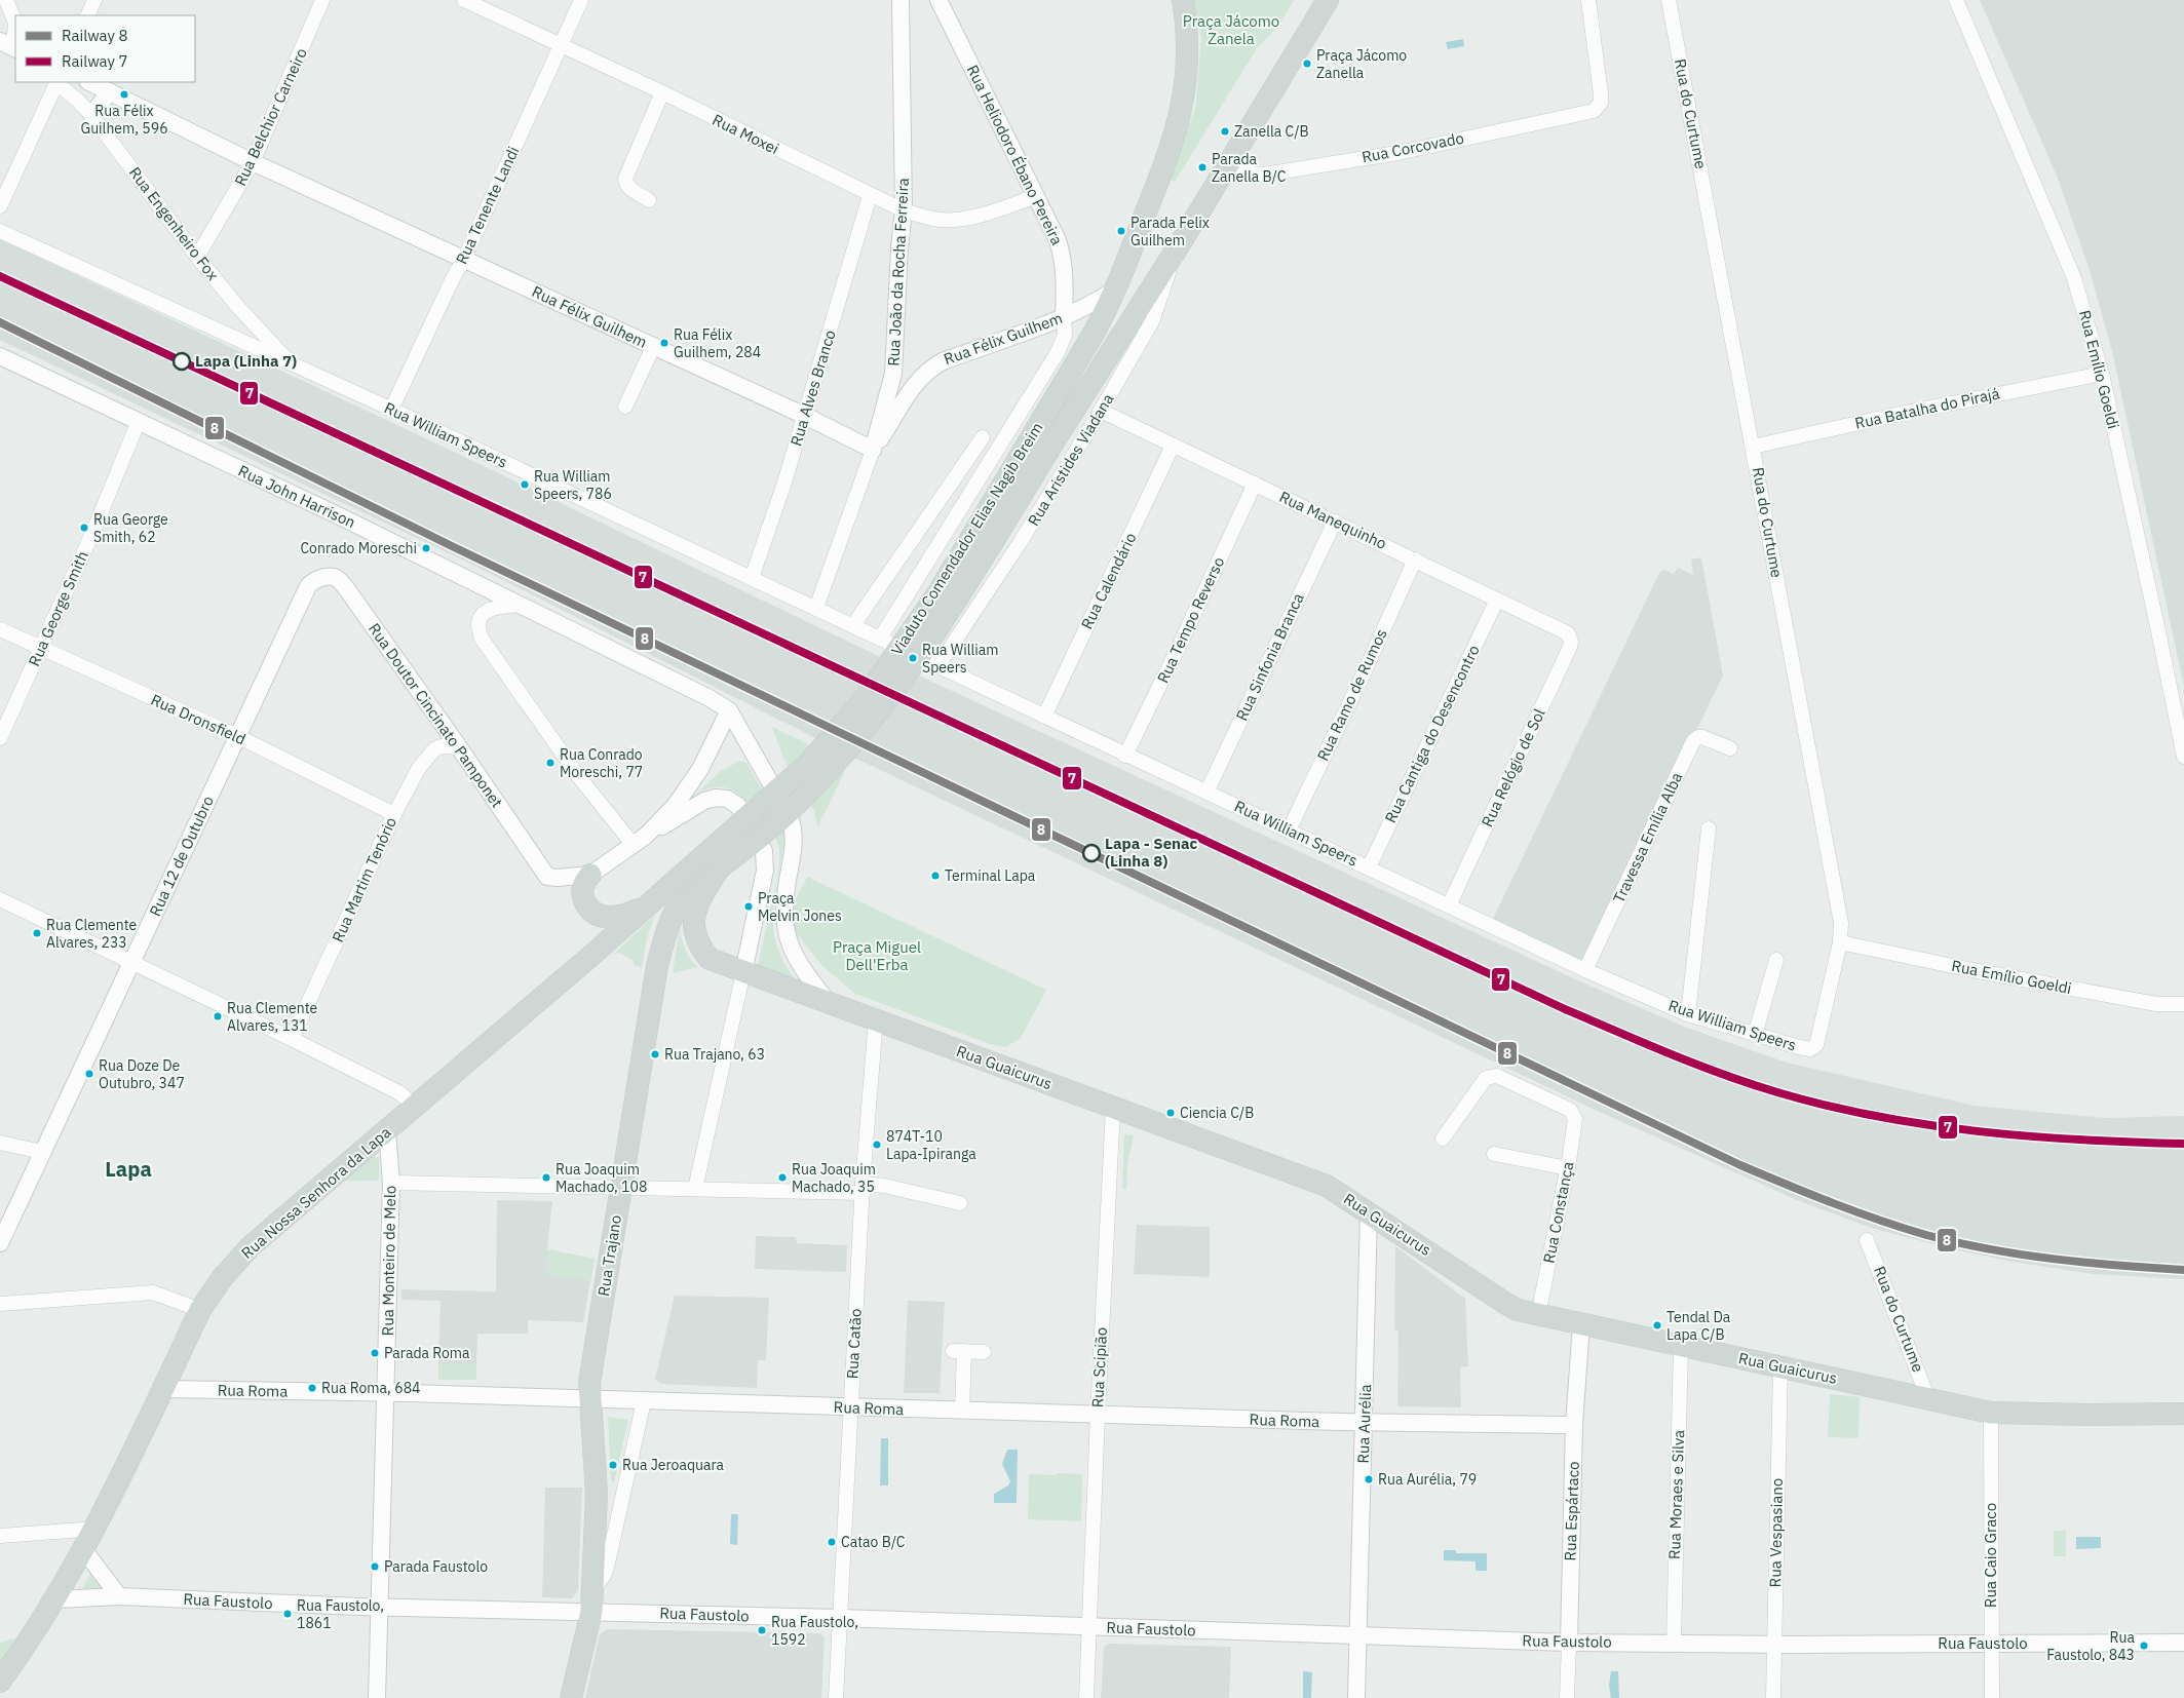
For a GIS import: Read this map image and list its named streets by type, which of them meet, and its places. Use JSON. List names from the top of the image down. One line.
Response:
{"streets":{"main road":["Viaduto Comendador Elias Nagib Breim","Rua Guaicurus","Rua Nossa Senhora da Lapa","Rua Trajano"],"street":["Rua do Curtume","Rua Belchior Carneiro","Rua Moxei","Rua Corcovado","Rua Heliodoro Ébano Pereira","Rua Tenente Landi","Rua Engenheiro Fox","Rua João da Rocha Ferreira","Rua Félix Guilhem","Rua Emílio Goeldi","Rua Alves Branco","Rua Batalha do Pirajá","Rua William Speers","Rua Aristides Viadana","Rua John Harrison","Rua Manequinho","Rua Calendário","Rua George Smith","Rua Tempo Reverso","Rua Sinfonia Branca","Rua Ramo de Rumos","Rua Doutor Cincinato Pamponet","Rua Dronsfield","Rua Cantiga do Desencontro","Rua Relógio de Sol","Travessa Emília Alba","Rua 12 de Outubro","Rua Martim Tenório","Rua Constança","Rua Monteiro de Melo","Rua Catão","Rua Scipião","Rua Roma","Rua Aurélia","Rua Moraes e Silva","Rua Espártaco","Rua Vespasiano","Rua Caio Graco","Rua Faustolo"]},"crossings":[["Rua do Curtume","Rua Emílio Goeldi"],["Rua do Curtume","Rua Batalha do Pirajá"],["Rua do Curtume","Rua William Speers"],["Rua do Curtume","Rua Guaicurus"],["Rua Belchior Carneiro","Rua Engenheiro Fox"],["Rua Belchior Carneiro","Rua Félix Guilhem"],["Rua Moxei","Rua Heliodoro Ébano Pereira"],["Rua Moxei","Rua Tenente Landi"],["Rua Moxei","Rua João da Rocha Ferreira"],["Rua Moxei","Rua Alves Branco"],["Rua Heliodoro Ébano Pereira","Rua Félix Guilhem"],["Rua Heliodoro Ébano Pereira","Viaduto Comendador Elias Nagib Breim"],["Rua Tenente Landi","Rua Félix Guilhem"],["Rua Tenente Landi","Rua William Speers"],["Rua Engenheiro Fox","Rua William Speers"],["Rua João da Rocha Ferreira","Rua Félix Guilhem"],["Rua Félix Guilhem","Rua Alves Branco"],["Rua Félix Guilhem","Viaduto Comendador Elias Nagib Breim"],["Rua Emílio Goeldi","Rua Batalha do Pirajá"],["Rua Alves Branco","Rua William Speers"],["Rua William Speers","Rua Aristides Viadana"],["Rua William Speers","Viaduto Comendador Elias Nagib Breim"],["Rua William Speers","Rua Calendário"],["Rua William Speers","Rua Tempo Reverso"],["Rua William Speers","Rua Sinfonia Branca"],["Rua William Speers","Rua Ramo de Rumos"],["Rua William Speers","Rua Cantiga do Desencontro"],["Rua William Speers","Rua Relógio de Sol"],["Rua William Speers","Travessa Emília Alba"],["Rua Aristides Viadana","Rua Manequinho"],["Rua Aristides Viadana","Viaduto Comendador Elias Nagib Breim"],["Rua John Harrison","Rua George Smith"],["Rua Manequinho","Rua Calendário"],["Rua Manequinho","Rua Tempo Reverso"],["Rua Manequinho","Rua Sinfonia Branca"],["Rua Manequinho","Rua Ramo de Rumos"],["Rua Manequinho","Rua Cantiga do Desencontro"],["Rua Manequinho","Rua Relógio de Sol"],["Viaduto Comendador Elias Nagib Breim","Rua Guaicurus"],["Viaduto Comendador Elias Nagib Breim","Rua Nossa Senhora da Lapa"],["Viaduto Comendador Elias Nagib Breim","Rua Trajano"],["Rua George Smith","Rua Dronsfield"],["Rua Doutor Cincinato Pamponet","Rua 12 de Outubro"],["Rua Doutor Cincinato Pamponet","Rua Martim Tenório"],["Rua Dronsfield","Rua 12 de Outubro"],["Rua Dronsfield","Rua Martim Tenório"],["Rua Guaicurus","Rua Constança"],["Rua Guaicurus","Rua Catão"],["Rua Guaicurus","Rua Scipião"],["Rua Guaicurus","Rua Aurélia"],["Rua Guaicurus","Rua Moraes e Silva"],["Rua Guaicurus","Rua Espártaco"],["Rua Guaicurus","Rua Vespasiano"],["Rua Guaicurus","Rua Caio Graco"],["Rua Nossa Senhora da Lapa","Rua Monteiro de Melo"],["Rua Nossa Senhora da Lapa","Rua Roma"],["Rua Nossa Senhora da Lapa","Rua Faustolo"],["Rua Trajano","Rua Roma"],["Rua Monteiro de Melo","Rua Roma"],["Rua Monteiro de Melo","Rua Faustolo"],["Rua Catão","Rua Roma"],["Rua Catão","Rua Faustolo"],["Rua Scipião","Rua Roma"],["Rua Scipião","Rua Faustolo"],["Rua Roma","Rua Aurélia"],["Rua Roma","Rua Espártaco"],["Rua Aurélia","Rua Faustolo"],["Rua Moraes e Silva","Rua Faustolo"],["Rua Espártaco","Rua Faustolo"],["Rua Vespasiano","Rua Faustolo"],["Rua Caio Graco","Rua Faustolo"]],"districts":["Lapa"],"parks":["Praça Jácomo Zanela","Praça Miguel Dell'Erba"],"places":["Praça Jácomo Zanella","Rua Félix Guilhem, 596","Zanella C/B","Parada Zanella B/C","Parada Felix Guilhem","Rua Félix Guilhem, 284","Lapa (Linha 7)","Rua William Speers, 786","Rua George Smith, 62","Conrado Moreschi","Rua William Speers","Rua Conrado Moreschi, 77","Lapa - Senac (Linha 8)","Terminal Lapa","Praça Melvin Jones","Rua Clemente Alvares, 233","Rua Clemente Alvares, 131","Rua Trajano, 63","Rua Doze De Outubro, 347","Ciencia C/B","874T-10 Lapa-Ipiranga","Rua Joaquim Machado, 108","Rua Joaquim Machado, 35","Tendal Da Lapa C/B","Parada Roma","Rua Roma, 684","Rua Jeroaquara","Rua Aurélia, 79","Catao B/C","Parada Faustolo","Rua Faustolo, 1861","Rua Faustolo, 1592","Rua Faustolo, 843"],"lines":["rail line 7","rail line 8"],"legend":["Railway 8","Railway 7"]}
